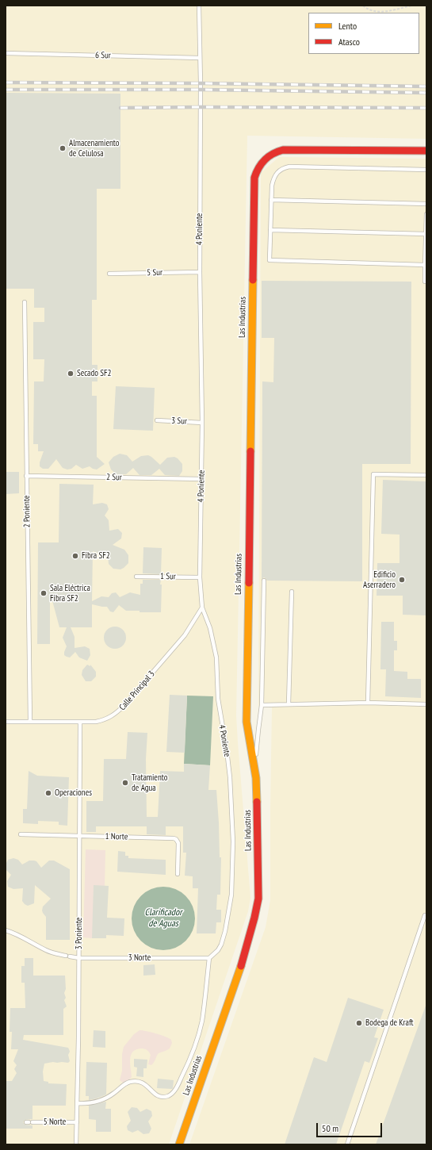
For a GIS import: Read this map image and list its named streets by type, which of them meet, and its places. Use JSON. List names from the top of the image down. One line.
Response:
{"streets":{"street":["Las Industrias"],"lane":["6 Sur","4 Poniente","5 Sur","3 Sur","2 Sur","2 Poniente","1 Sur","Calle Principal 3","1 Norte","3 Poniente","3 Norte","5 Norte"]},"crossings":[["6 Sur","4 Poniente"],["4 Poniente","5 Sur"],["4 Poniente","3 Sur"],["4 Poniente","2 Sur"],["4 Poniente","1 Sur"],["4 Poniente","Calle Principal 3"],["4 Poniente","3 Norte"],["2 Sur","2 Poniente"],["2 Poniente","Calle Principal 3"],["Calle Principal 3","3 Poniente"],["1 Norte","3 Poniente"],["3 Poniente","3 Norte"],["3 Poniente","5 Norte"]],"water":["Clarificador de Aguas"],"places":["Almacenamiento de Celulosa","Secado SF2","Fibra SF2","Edificio Aserradero","Sala Eléctrica Fibra SF2","Tratamiento de Agua","Operaciones","Bodega de Kraft"],"legend":["Lento","Atasco"],"scale_bar":"50 m"}
